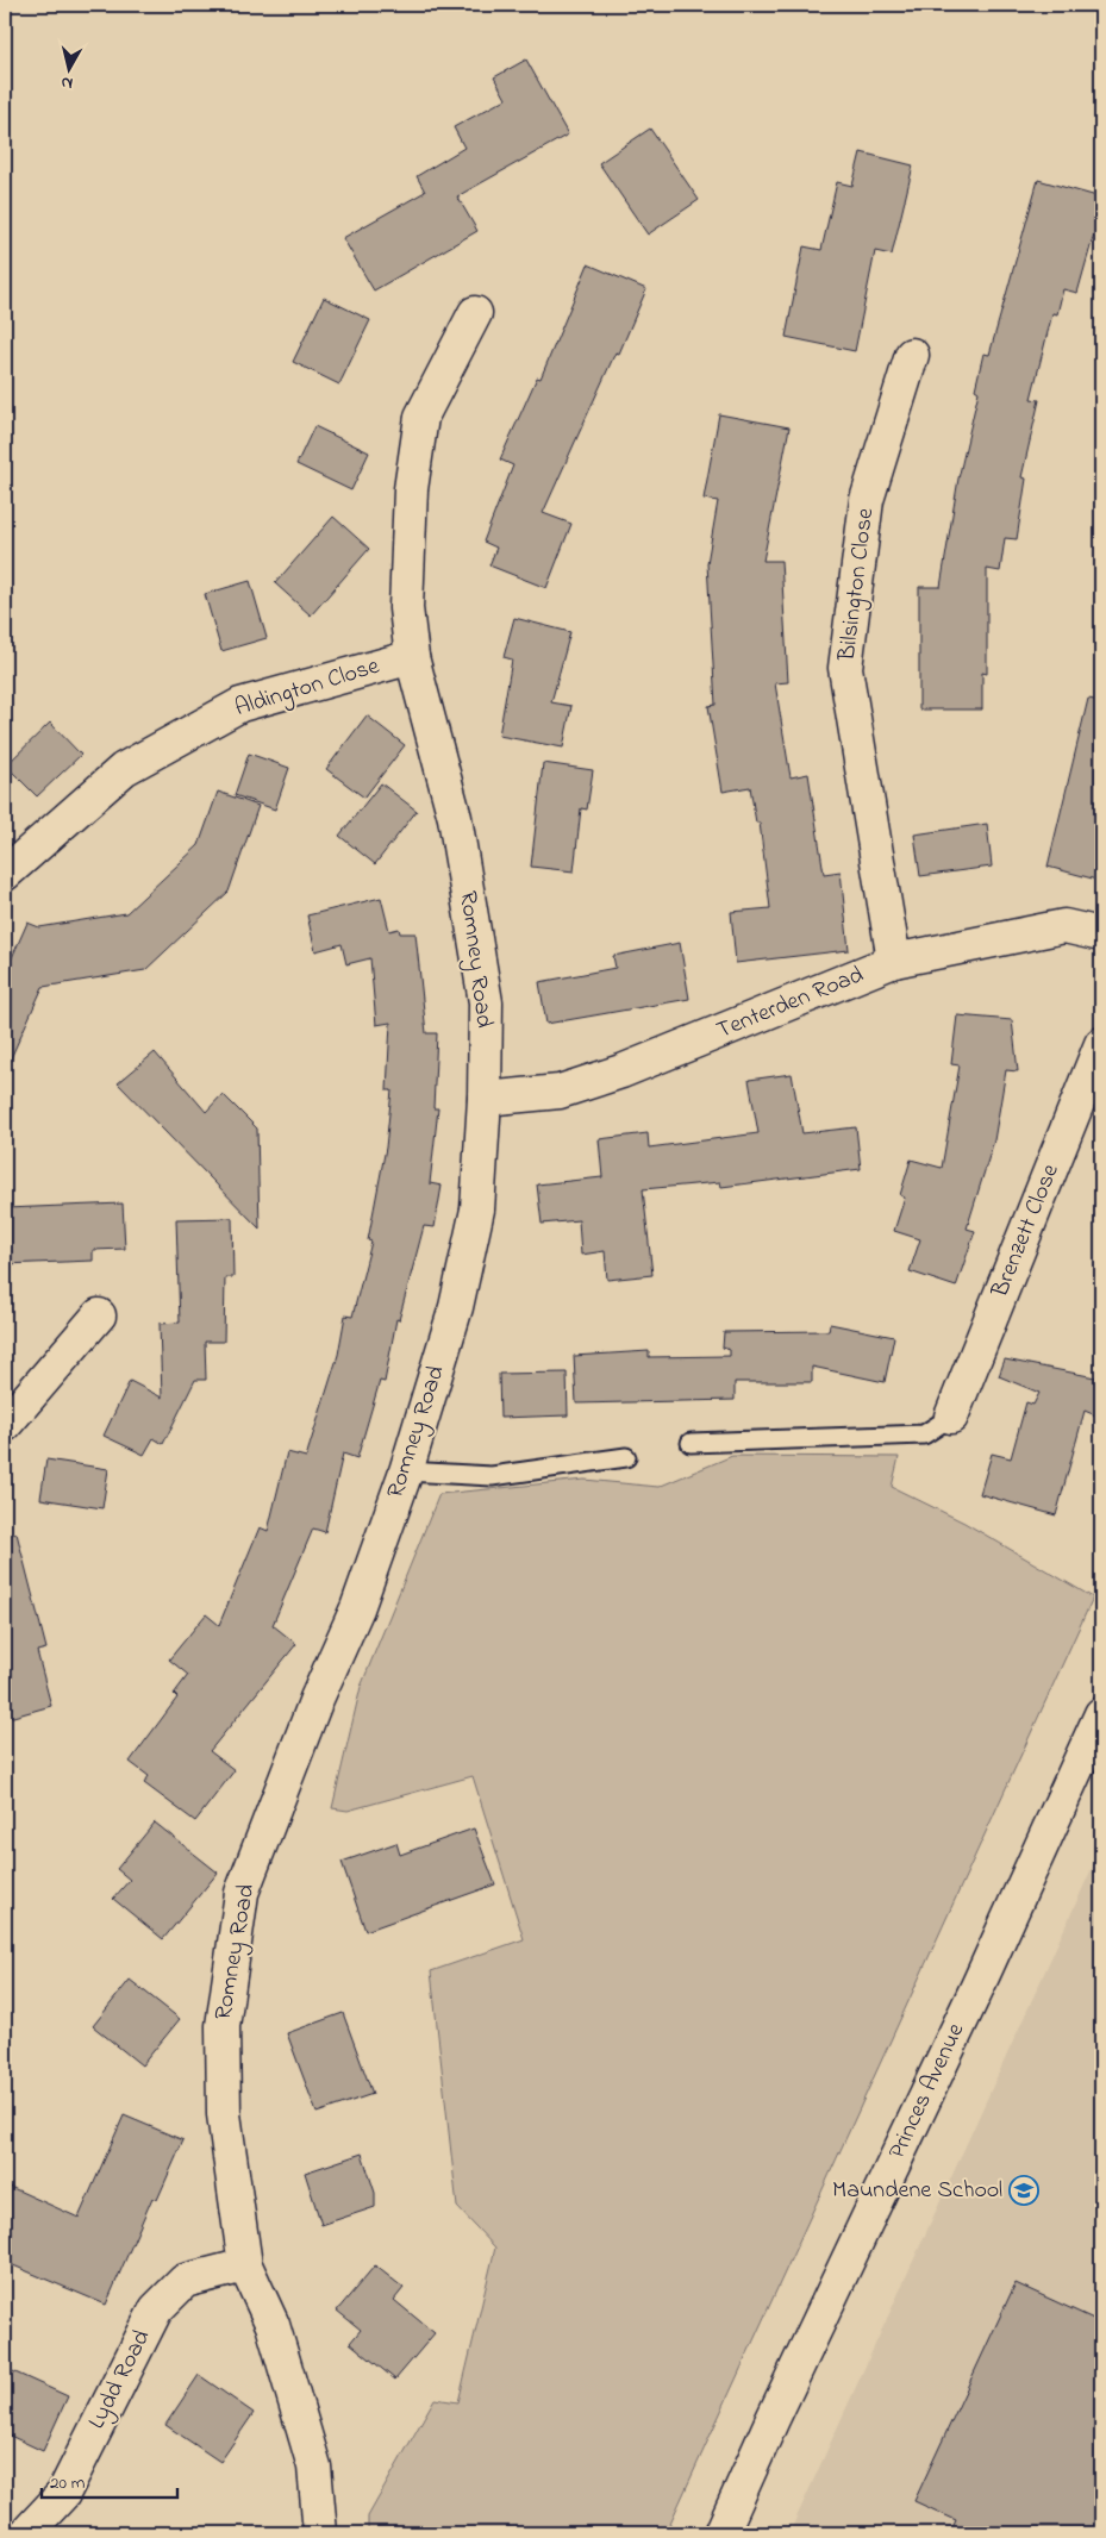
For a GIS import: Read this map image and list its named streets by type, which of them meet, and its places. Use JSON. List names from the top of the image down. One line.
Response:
{"streets":{"street":["Bilsington Close","Aldington Close","Romney Road","Tenterden Road","Brenzett Close","Princes Avenue","Lydd Road"]},"crossings":[["Bilsington Close","Tenterden Road"],["Aldington Close","Romney Road"],["Romney Road","Tenterden Road"],["Romney Road","Lydd Road"]],"places":{"school or university":["Maundene School"]},"scale_bar":"20 m","north":"bottom"}
